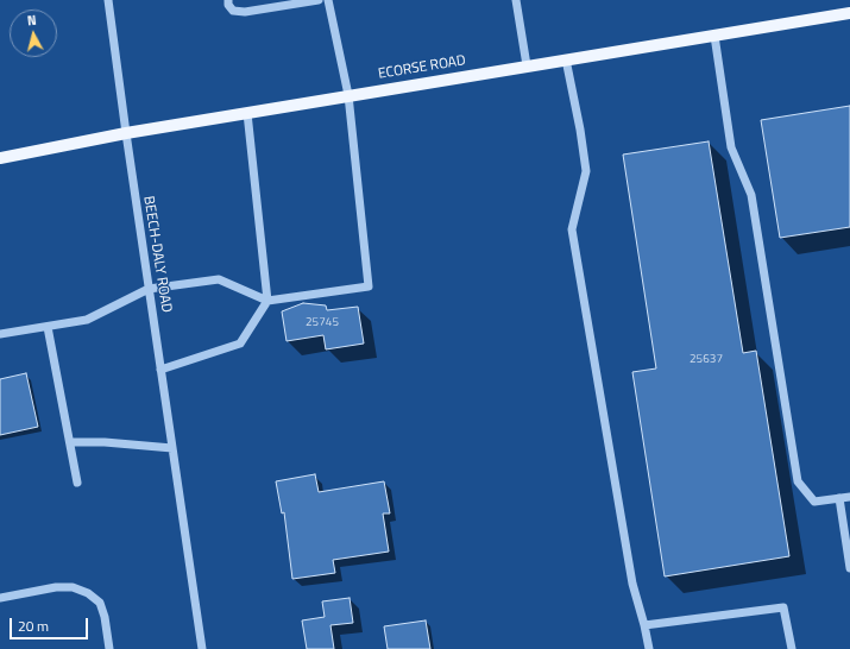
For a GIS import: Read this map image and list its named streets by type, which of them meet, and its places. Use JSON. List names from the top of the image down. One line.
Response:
{"streets":{"main road":["ECORSE ROAD"],"street":["BEECH-DALY ROAD"]},"crossings":[["ECORSE ROAD","BEECH-DALY ROAD"]],"house_numbers":["25745","25637"],"scale_bar":"20 m","north":"top"}
